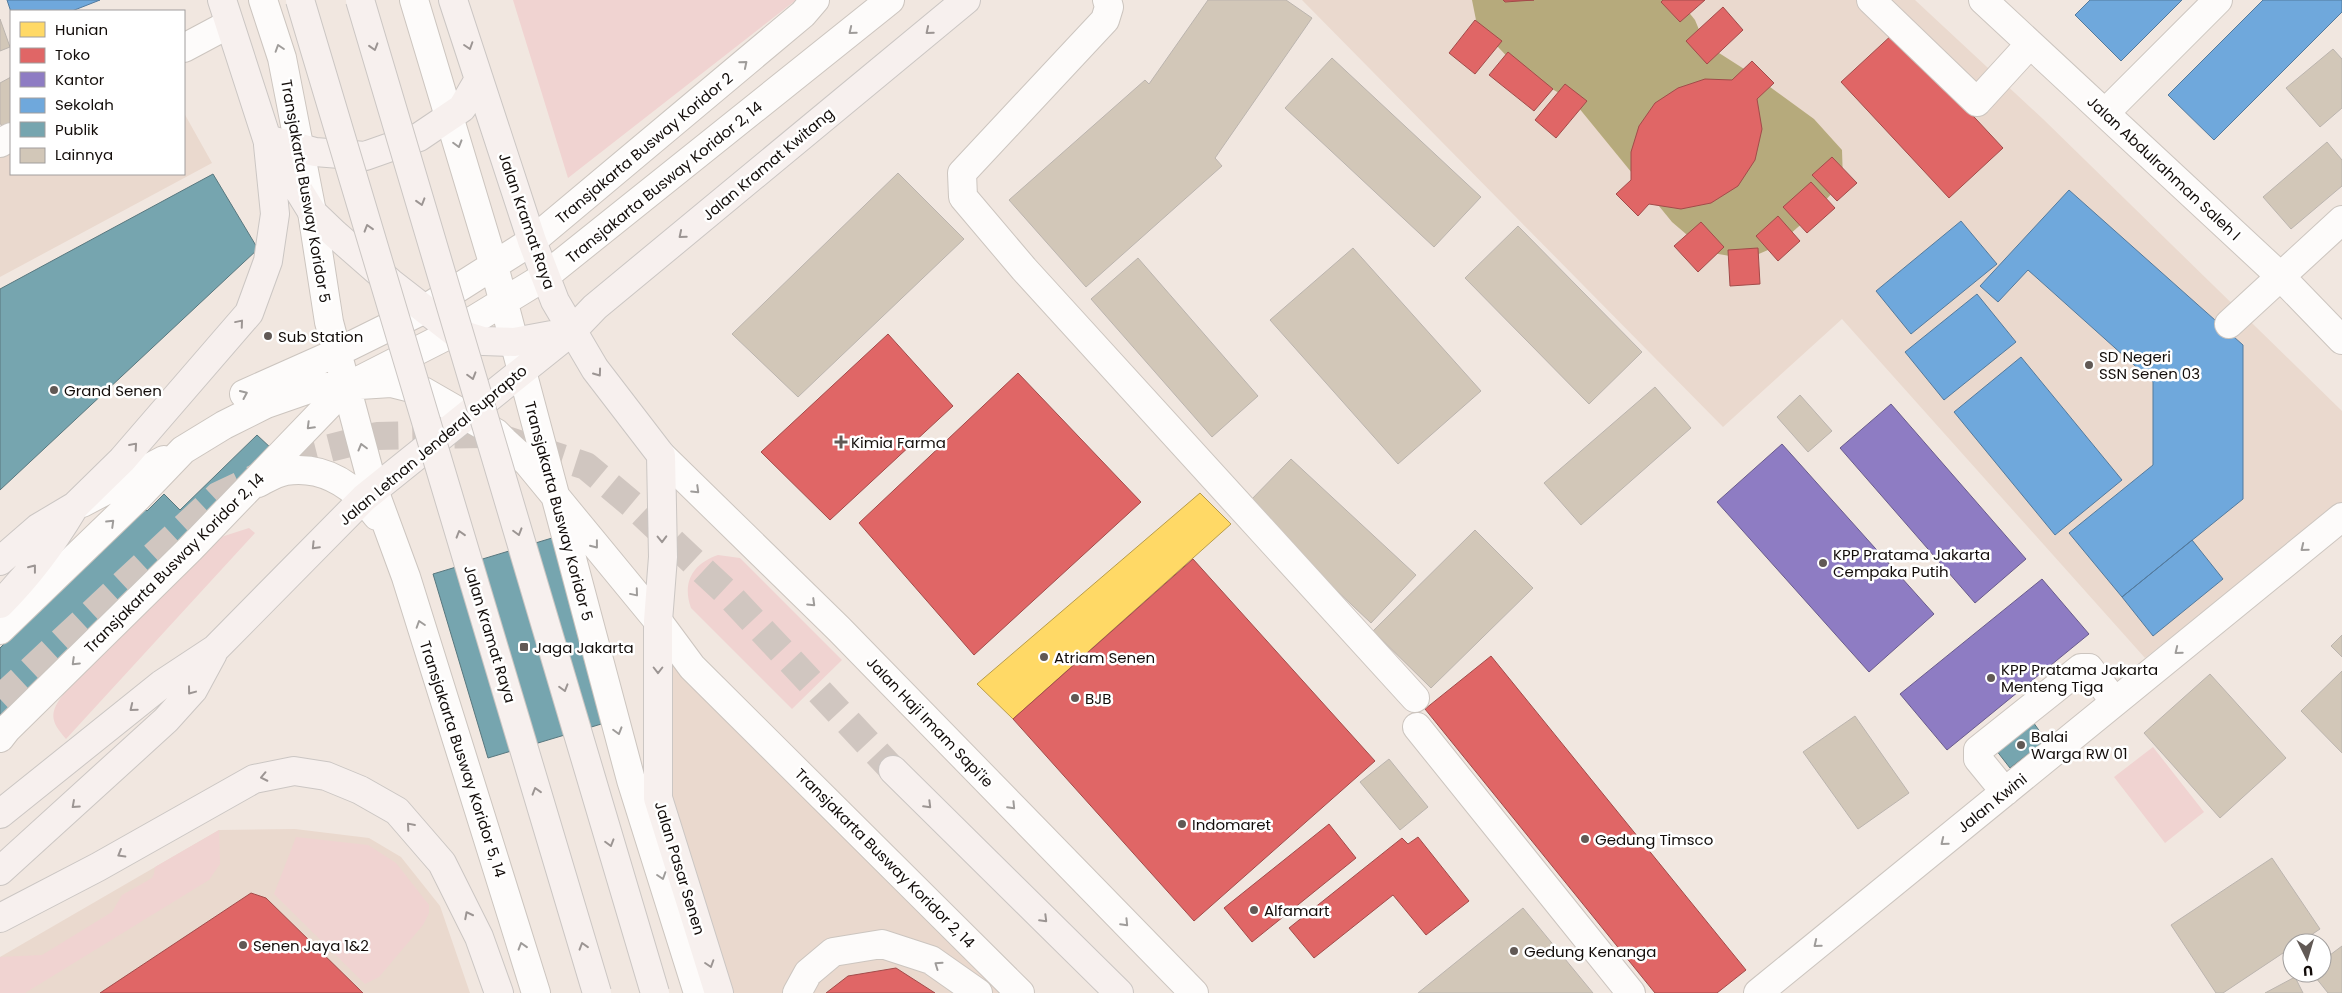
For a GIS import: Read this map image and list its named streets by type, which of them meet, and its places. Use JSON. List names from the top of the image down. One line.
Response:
{"streets":{"main road":["Jalan Kramat Kwitang","Jalan Kramat Raya","Jalan Letnan Jenderal Suprapto","Jalan Haji Imam Sapi'ie","Jalan Pasar Senen"],"street":["Transjakarta Busway Koridor 2","Jalan Abdulrahman Saleh I","Transjakarta Busway Koridor 2, 14","Transjakarta Busway Koridor 5","Transjakarta Busway Koridor 5, 14","Jalan Kwini"]},"crossings":[["Transjakarta Busway Koridor 2","Transjakarta Busway Koridor 2, 14"],["Transjakarta Busway Koridor 2","Transjakarta Busway Koridor 5"],["Transjakarta Busway Koridor 2","Jalan Kramat Raya"],["Jalan Kramat Kwitang","Jalan Kramat Raya"],["Jalan Kramat Kwitang","Jalan Letnan Jenderal Suprapto"],["Jalan Kramat Kwitang","Jalan Haji Imam Sapi'ie"],["Transjakarta Busway Koridor 2, 14","Transjakarta Busway Koridor 5"],["Transjakarta Busway Koridor 2, 14","Jalan Kramat Raya"],["Transjakarta Busway Koridor 2, 14","Jalan Letnan Jenderal Suprapto"],["Transjakarta Busway Koridor 2, 14","Jalan Pasar Senen"],["Transjakarta Busway Koridor 5","Jalan Letnan Jenderal Suprapto"],["Transjakarta Busway Koridor 5","Transjakarta Busway Koridor 5, 14"],["Jalan Kramat Raya","Jalan Letnan Jenderal Suprapto"],["Jalan Kramat Raya","Jalan Haji Imam Sapi'ie"],["Jalan Letnan Jenderal Suprapto","Jalan Haji Imam Sapi'ie"]],"one_way":["Transjakarta Busway Koridor 2","Jalan Kramat Kwitang","Jalan Letnan Jenderal Suprapto","Jalan Kwini"],"places":{"other":["Sub Station","SD Negeri SSN Senen 03","Grand Senen","KPP Pratama Jakarta Cempaka Putih","Atriam Senen","KPP Pratama Jakarta Menteng Tiga","BJB","Balai Warga RW 01","Indomaret","Gedung Timsco","Alfamart","Senen Jaya 1&2","Gedung Kenanga"],"health":["Kimia Farma"],"transit":["Jaga Jakarta"]},"legend":["Hunian","Toko","Kantor","Sekolah","Publik","Lainnya"],"north":"bottom"}
